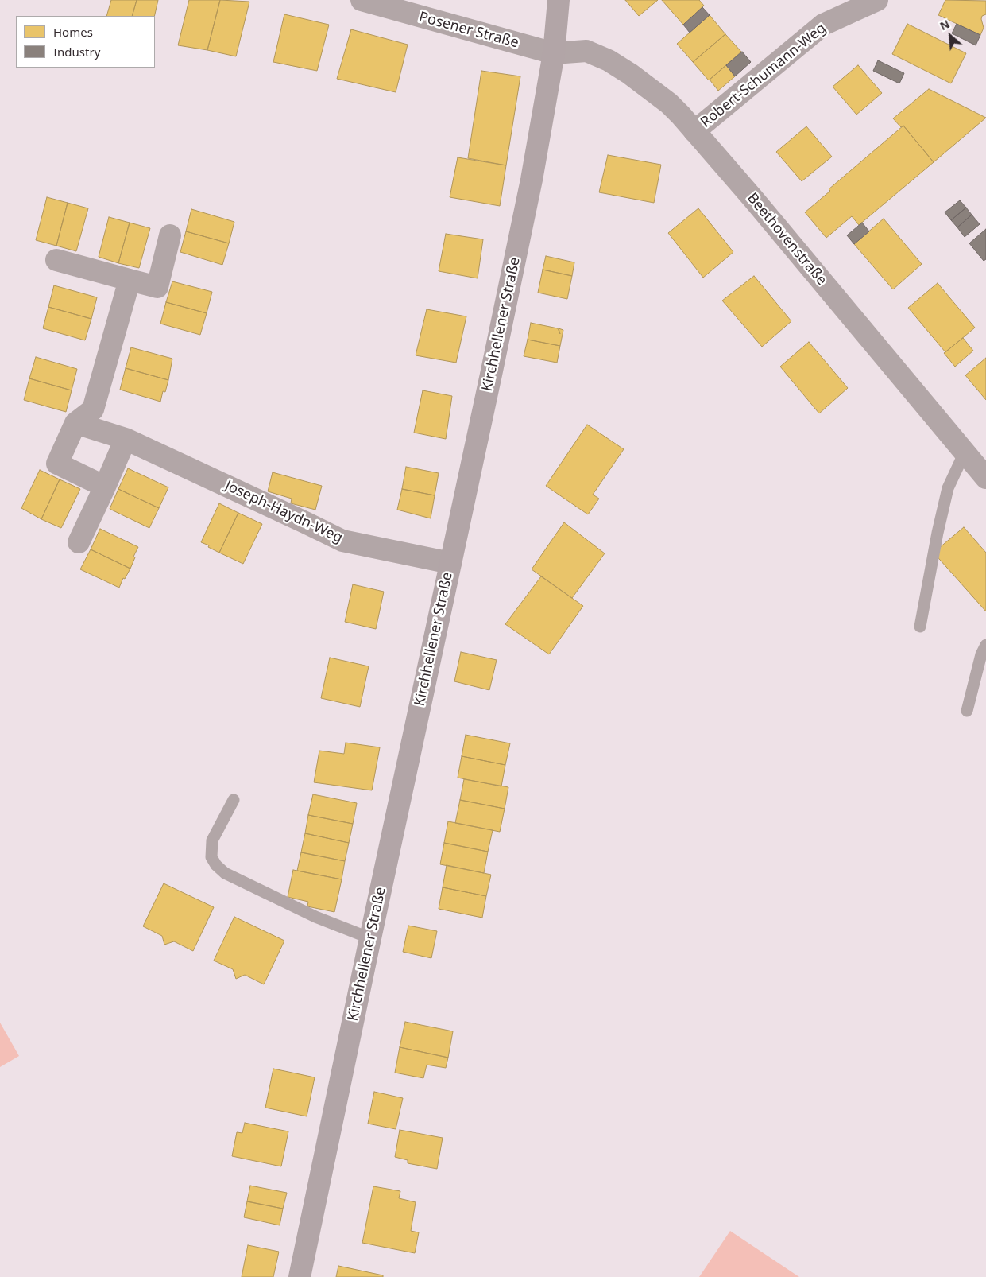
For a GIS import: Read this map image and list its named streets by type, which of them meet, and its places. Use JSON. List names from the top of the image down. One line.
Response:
{"streets":{"main road":["Kirchhellener Straße"],"street":["Posener Straße","Robert-Schumann-Weg","Beethovenstraße","Joseph-Haydn-Weg"]},"crossings":[["Posener Straße","Beethovenstraße"],["Posener Straße","Kirchhellener Straße"],["Robert-Schumann-Weg","Beethovenstraße"],["Beethovenstraße","Kirchhellener Straße"],["Kirchhellener Straße","Joseph-Haydn-Weg"]],"legend":["Homes","Industry"],"north":"top left"}
